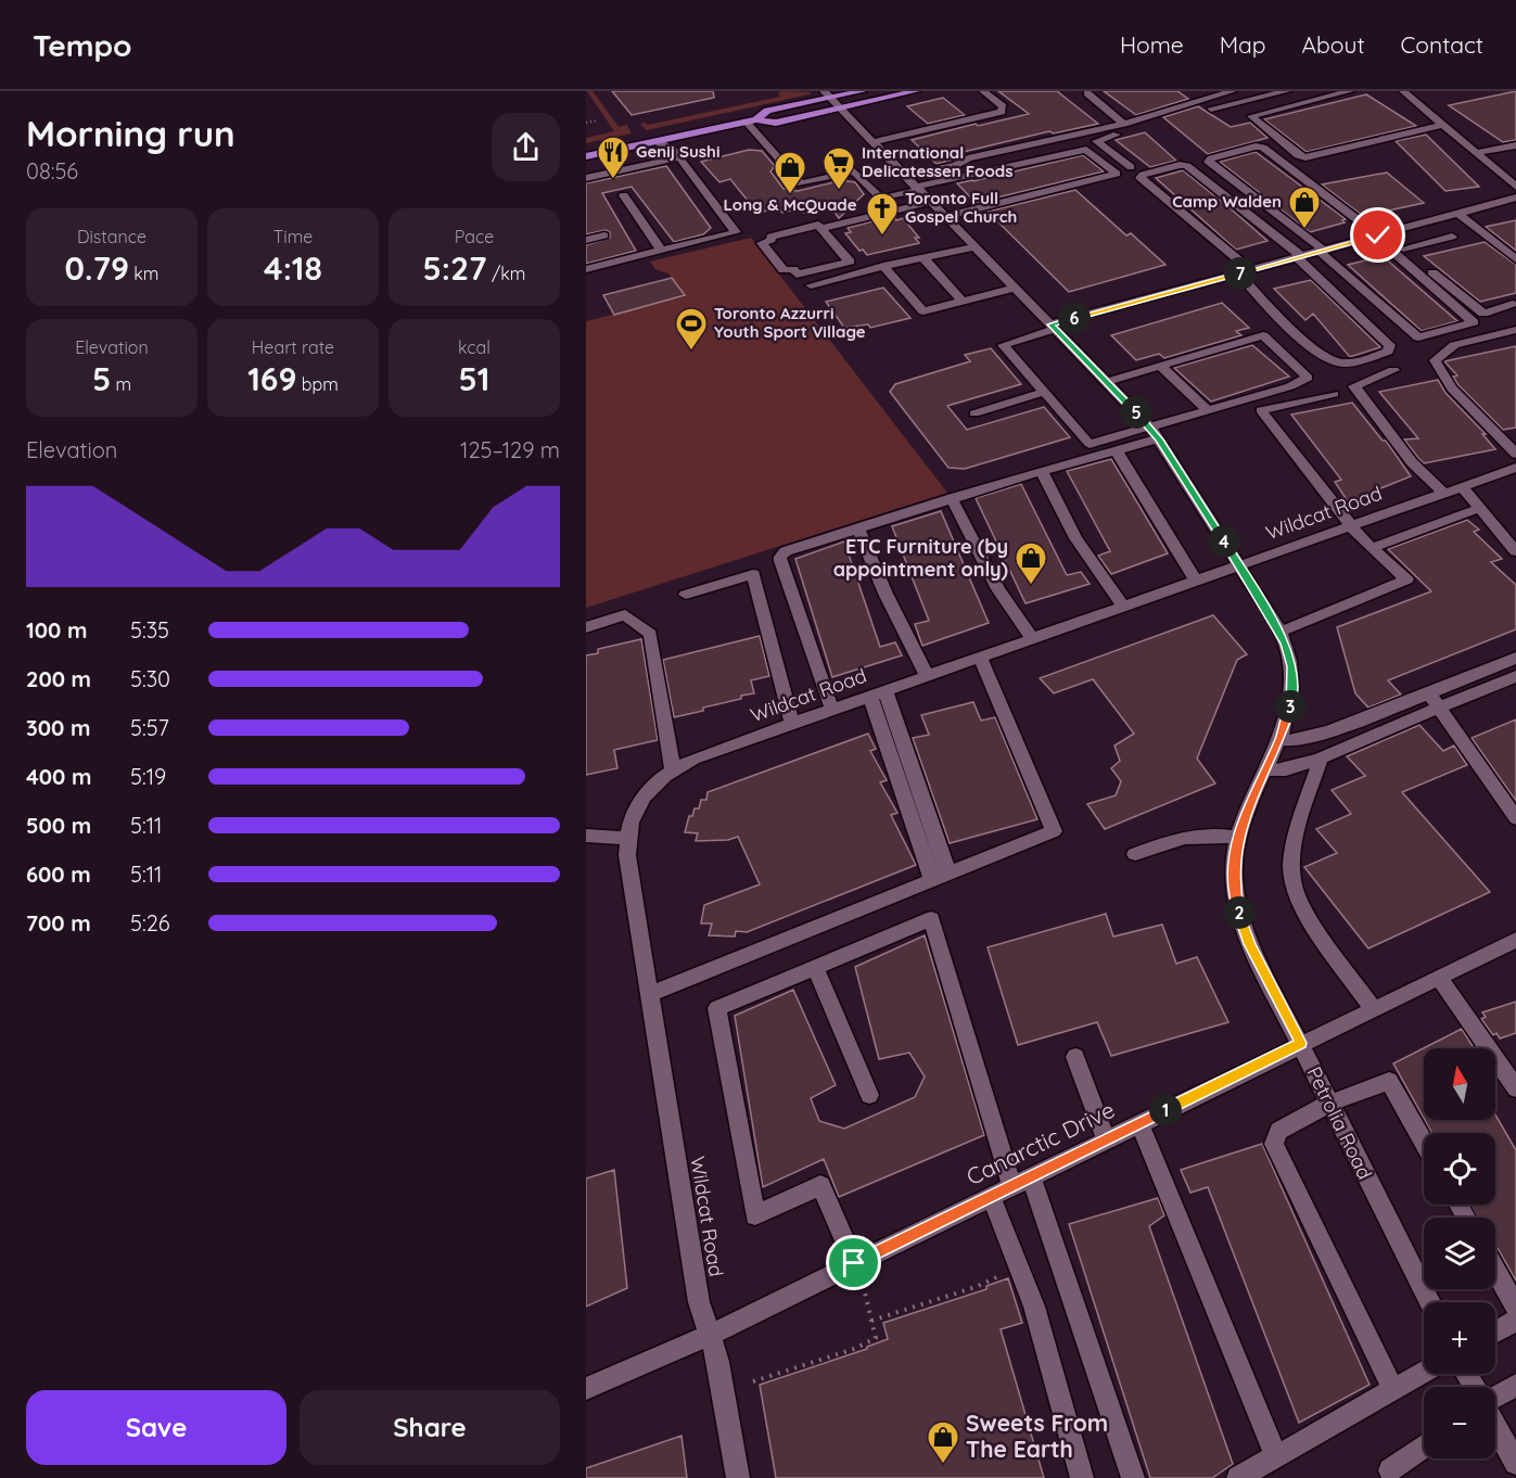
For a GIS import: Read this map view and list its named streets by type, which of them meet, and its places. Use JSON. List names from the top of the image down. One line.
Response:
{"streets":{"street":["Wildcat Road","Petrolia Road","Canarctic Drive"]},"crossings":[["Wildcat Road","Petrolia Road"],["Wildcat Road","Canarctic Drive"],["Petrolia Road","Canarctic Drive"]],"places":{"restaurant":["Genij Sushi"],"supermarket":["International Delicatessen Foods"],"shop":["Long & McQuade","Camp Walden","ETC Furniture (by appointment only)","Sweets From The Earth"],"church":["Toronto Full Gospel Church"],"sports":["Toronto Azzurri Youth Sport Village"]},"north":"top","page":{"header":"Tempo","nav":["Home","Map","About","Contact"],"heading":["Morning run","08:56"],"stats":[["Distance","0.79 km"],["Time","4:18"],["Pace","5:27 /km"],["Elevation","5 m"],["Heart rate","169 bpm"],["kcal","51"]],"pins":["7","6","5","4","3","2","1"],"chart":["Elevation","125–129 m"],"list":[{"name":"100 m","note":"5:35"},{"name":"200 m","note":"5:30"},{"name":"300 m","note":"5:57"},{"name":"400 m","note":"5:19"},{"name":"500 m","note":"5:11"},{"name":"600 m","note":"5:11"},{"name":"700 m","note":"5:26"}],"map_buttons":["+","−"],"buttons":["Save","Share"]}}
